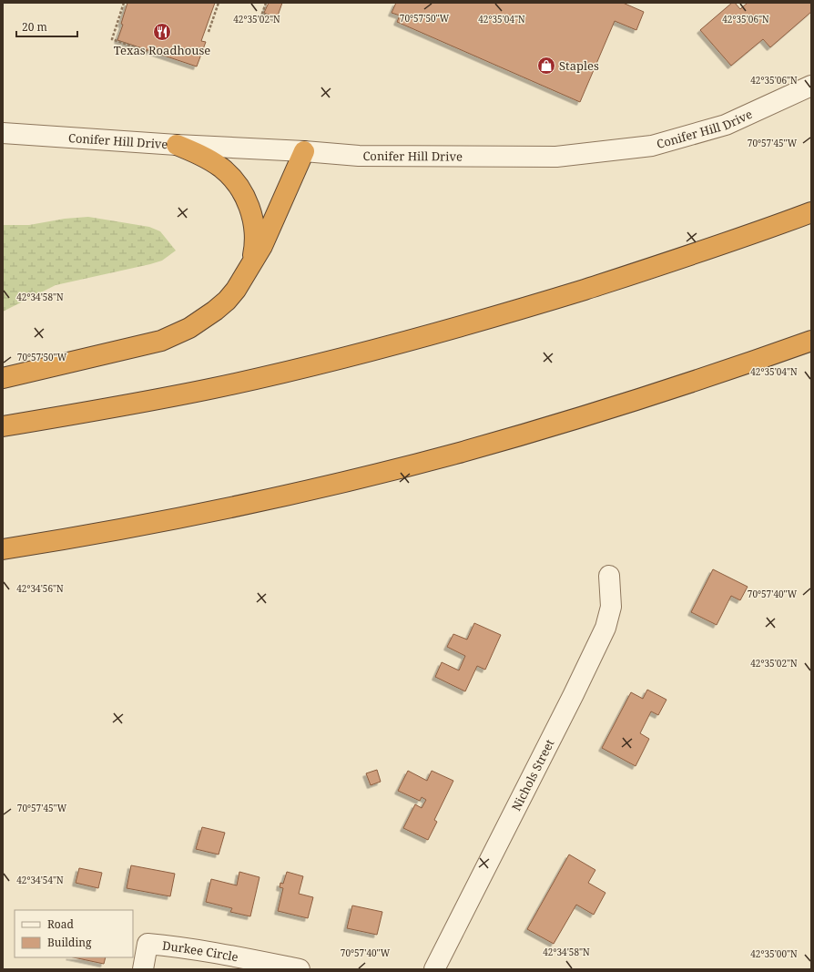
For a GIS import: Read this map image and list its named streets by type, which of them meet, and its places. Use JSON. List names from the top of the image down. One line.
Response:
{"streets":{"street":["Conifer Hill Drive","Nichols Street","Durkee Circle"]},"places":{"restaurant":["Texas Roadhouse"],"shop":["Staples"]},"legend":["Road","Building"],"scale_bar":"20 m","coordinates":["70°57'50\"W","42°35'02\"N","42°35'04\"N","42°35'06\"N","70°57'45\"W","42°34'58\"N","42°34'56\"N","70°57'40\"W","42°34'54\"N","42°35'00\"N"]}
